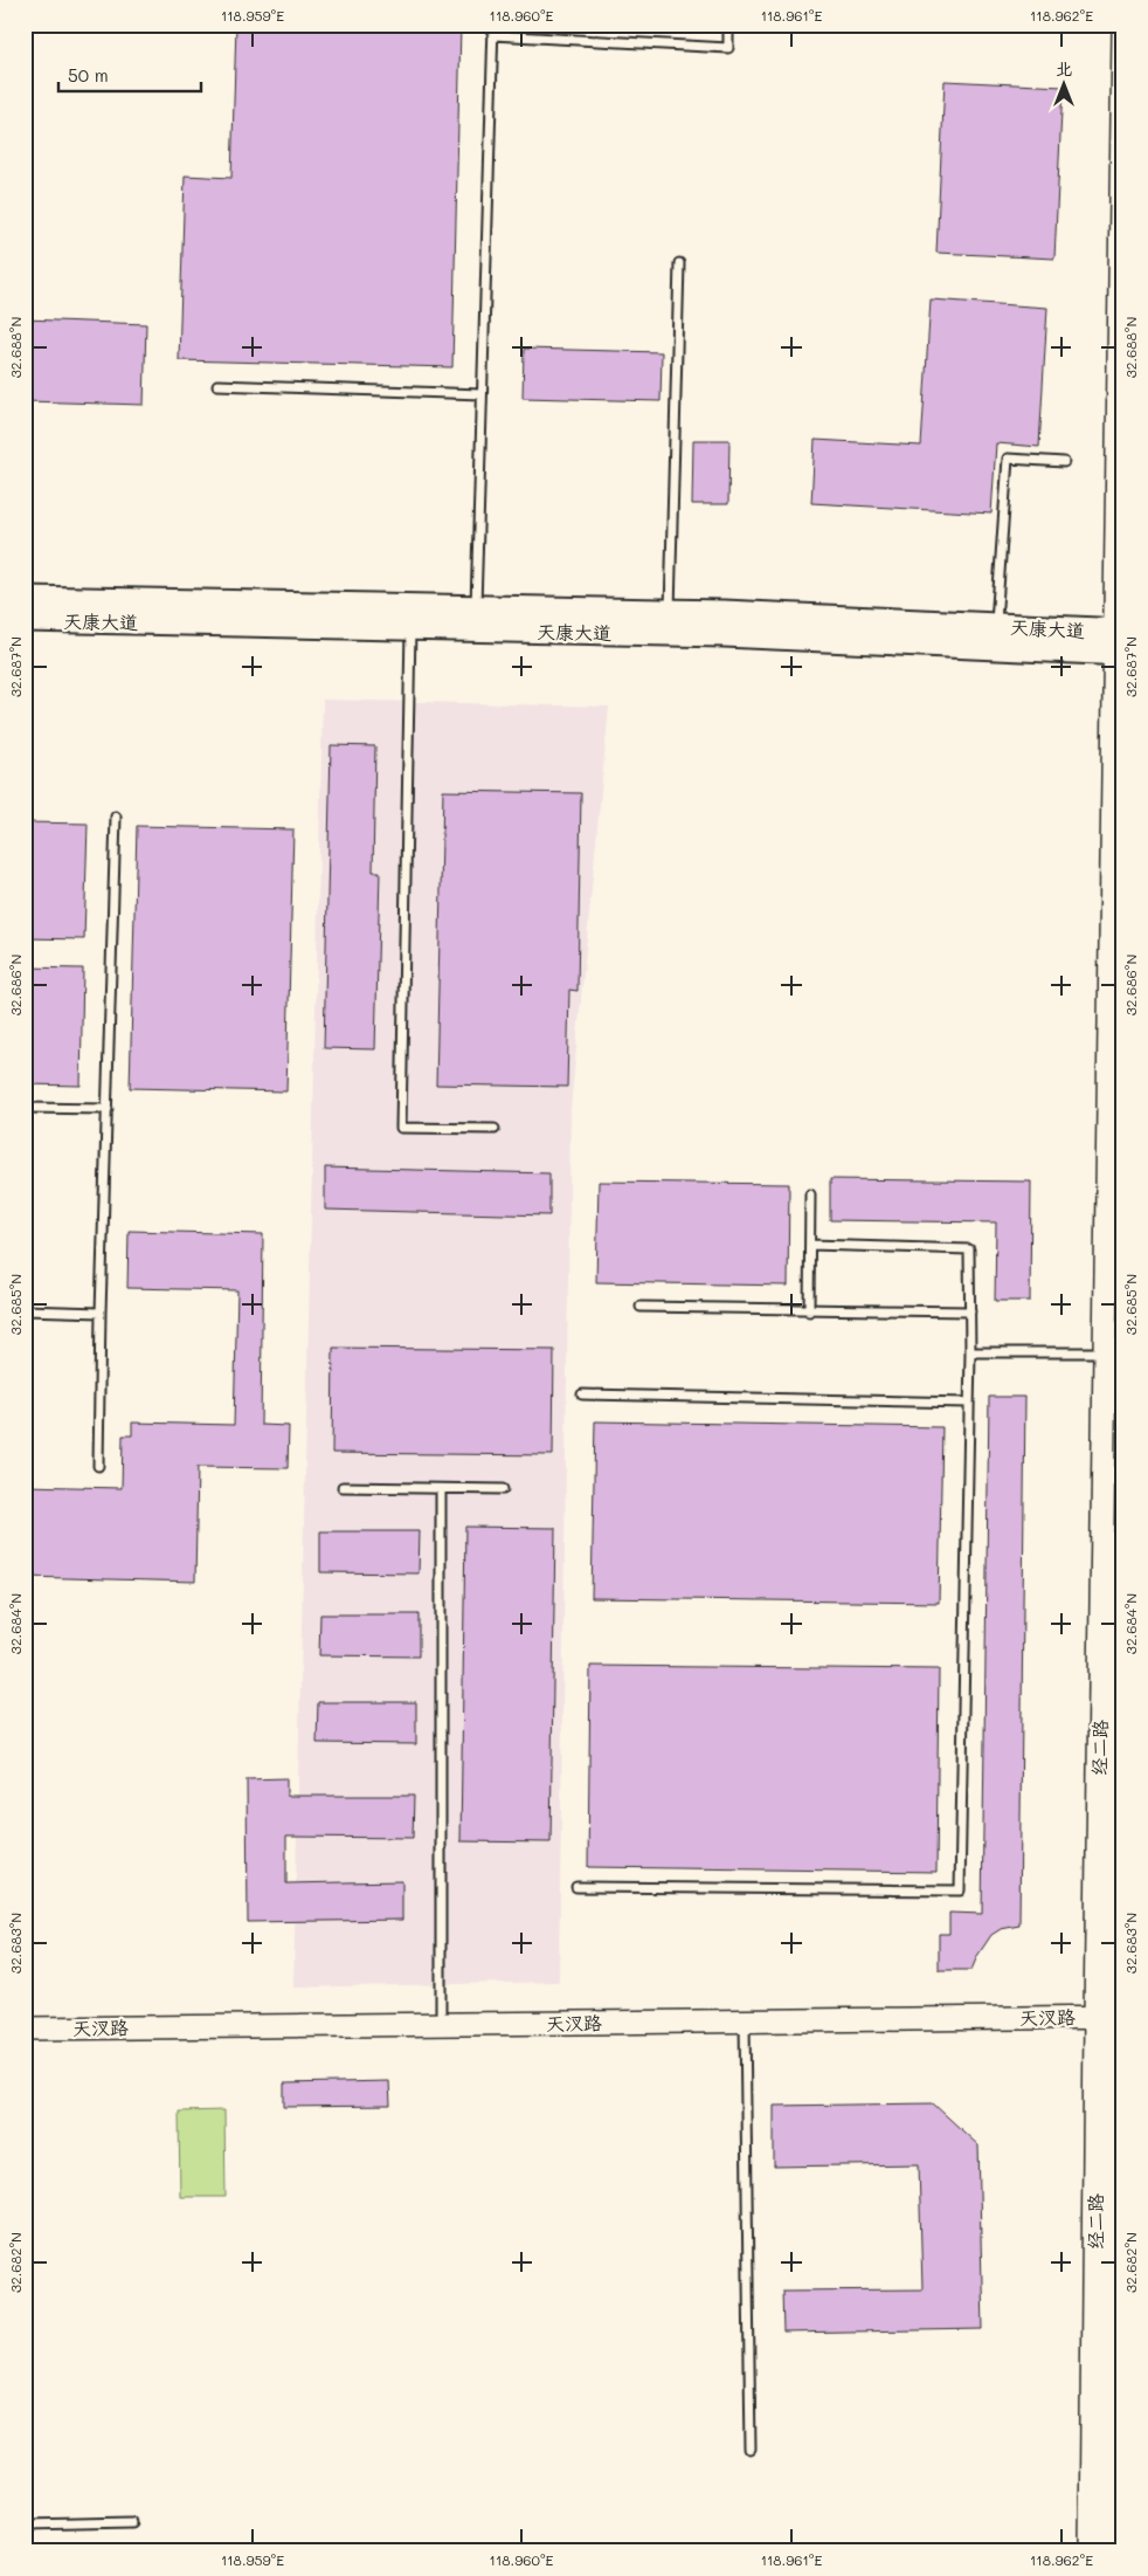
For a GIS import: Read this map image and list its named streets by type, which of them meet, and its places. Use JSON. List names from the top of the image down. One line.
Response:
{"streets":{"main road":["天康大道"],"street":["经二路","天汊路"]},"crossings":[["天康大道","经二路"],["经二路","天汊路"]],"scale_bar":"50 m","north":"top","coordinates":["118.959°E","118.960°E","118.961°E","118.962°E","32.688°N","32.687°N","32.686°N","32.685°N","32.684°N","32.683°N","32.682°N"]}
